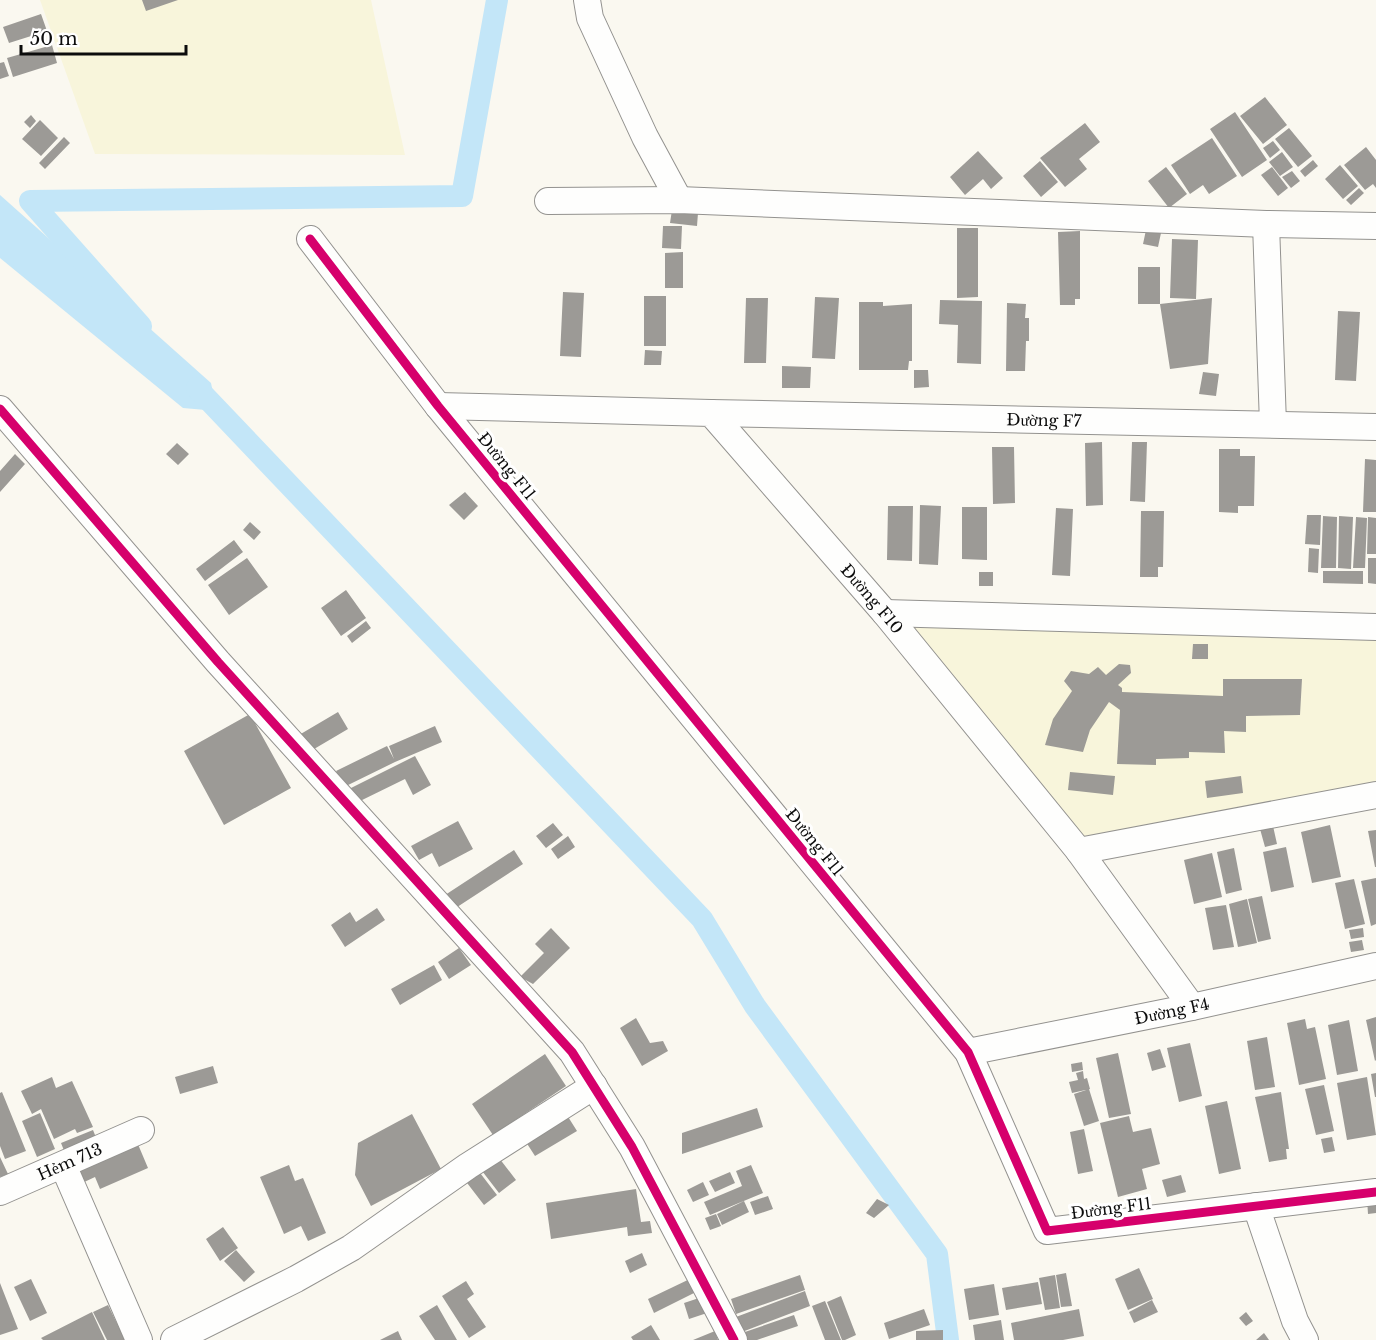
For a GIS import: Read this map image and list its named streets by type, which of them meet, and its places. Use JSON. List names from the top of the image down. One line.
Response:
{"streets":{"street":["Đường F7","Đường F11","Đường F10","Đường F4","Hẻm 713"]},"crossings":[["Đường F7","Đường F10"],["Đường F11","Đường F4"],["Đường F10","Đường F4"]],"scale_bar":"50 m"}
